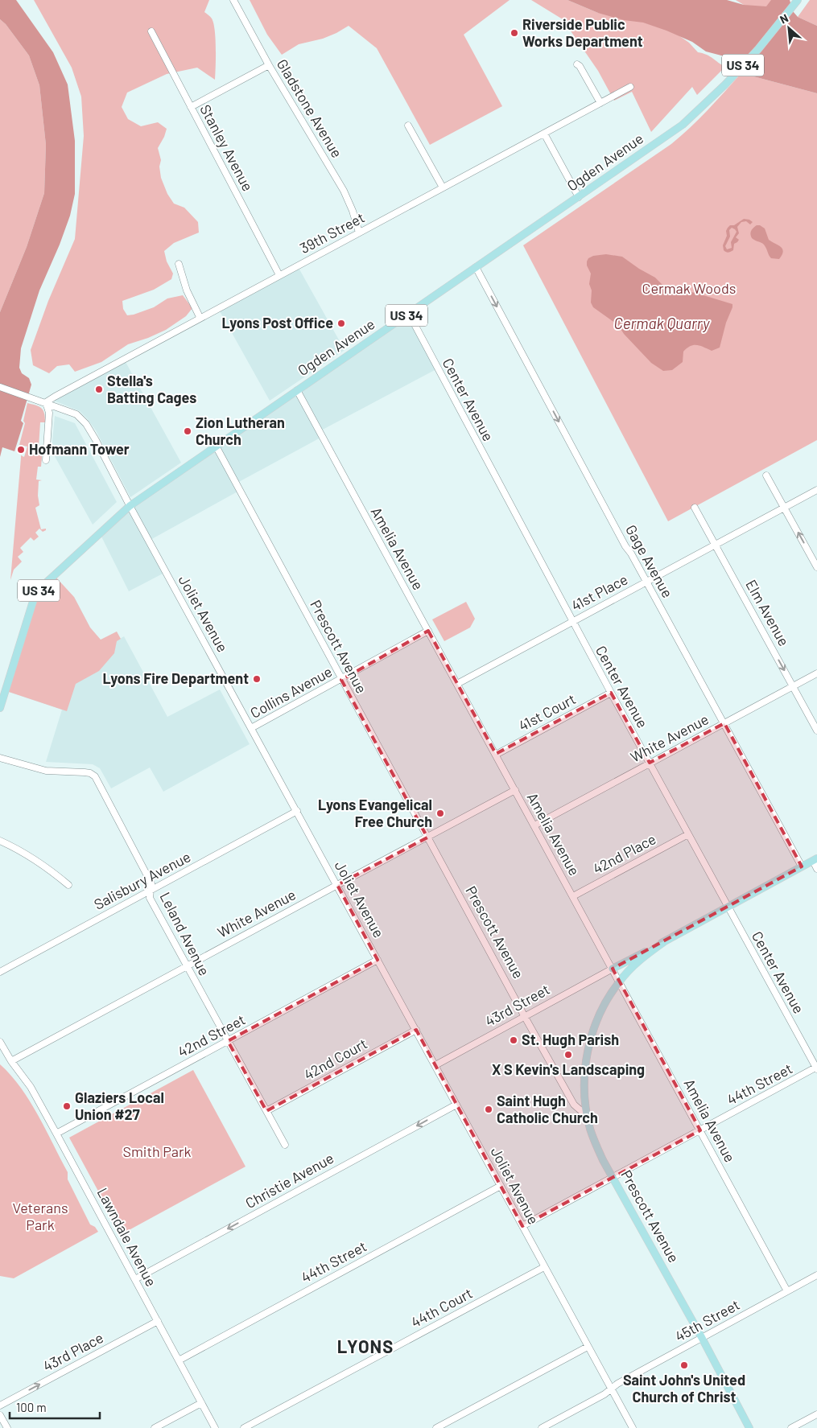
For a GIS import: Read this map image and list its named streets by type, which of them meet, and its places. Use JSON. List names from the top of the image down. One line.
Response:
{"streets":{"main road":["US 34","Ogden Avenue","Prescott Avenue"],"street":["Gladstone Avenue","Stanley Avenue","39th Street","Center Avenue","Amelia Avenue","Gage Avenue","41st Place","Elm Avenue","Joliet Avenue","Collins Avenue","41st Court","White Avenue","42nd Place","Salisbury Avenue","Leland Avenue","43rd Street","42nd Street","42nd Court","44th Street","Christie Avenue","Lawndale Avenue","44th Court","45th Street","43rd Place"]},"crossings":[["Gladstone Avenue","39th Street"],["Stanley Avenue","39th Street"],["Ogden Avenue","Center Avenue"],["Ogden Avenue","Amelia Avenue"],["Ogden Avenue","Gage Avenue"],["Ogden Avenue","Joliet Avenue"],["Ogden Avenue","Prescott Avenue"],["39th Street","Joliet Avenue"],["Center Avenue","41st Place"],["Center Avenue","41st Court"],["Center Avenue","White Avenue"],["Center Avenue","42nd Place"],["Center Avenue","44th Street"],["Amelia Avenue","41st Place"],["Amelia Avenue","Collins Avenue"],["Amelia Avenue","41st Court"],["Amelia Avenue","White Avenue"],["Amelia Avenue","42nd Place"],["Amelia Avenue","43rd Street"],["Amelia Avenue","44th Street"],["Amelia Avenue","45th Street"],["Gage Avenue","41st Place"],["Gage Avenue","White Avenue"],["41st Place","Elm Avenue"],["Elm Avenue","White Avenue"],["Joliet Avenue","Collins Avenue"],["Joliet Avenue","White Avenue"],["Joliet Avenue","Salisbury Avenue"],["Joliet Avenue","43rd Street"],["Joliet Avenue","42nd Street"],["Joliet Avenue","42nd Court"],["Joliet Avenue","44th Street"],["Joliet Avenue","Christie Avenue"],["Joliet Avenue","44th Court"],["Joliet Avenue","45th Street"],["Prescott Avenue","Collins Avenue"],["Prescott Avenue","White Avenue"],["Prescott Avenue","43rd Street"],["Prescott Avenue","44th Street"],["Prescott Avenue","45th Street"],["White Avenue","Leland Avenue"],["White Avenue","Lawndale Avenue"],["Salisbury Avenue","Leland Avenue"],["Leland Avenue","42nd Street"],["Leland Avenue","42nd Court"],["42nd Street","Lawndale Avenue"],["44th Street","Lawndale Avenue"],["Christie Avenue","Lawndale Avenue"],["Lawndale Avenue","43rd Place"]],"one_way":["Gage Avenue","Elm Avenue","Christie Avenue","43rd Place"],"districts":["LYONS"],"water":["Cermak Quarry"],"parks":["Cermak Woods","Smith Park","Veterans Park"],"places":["Riverside Public Works Department","Lyons Post Office","Stella's Batting Cages","Zion Lutheran Church","Hofmann Tower","Lyons Fire Department","Lyons Evangelical Free Church","St. Hugh Parish","X S Kevin's Landscaping","Glaziers Local Union #27","Saint Hugh Catholic Church","Saint John's United Church of Christ"],"scale_bar":"100 m","north":"top left"}
